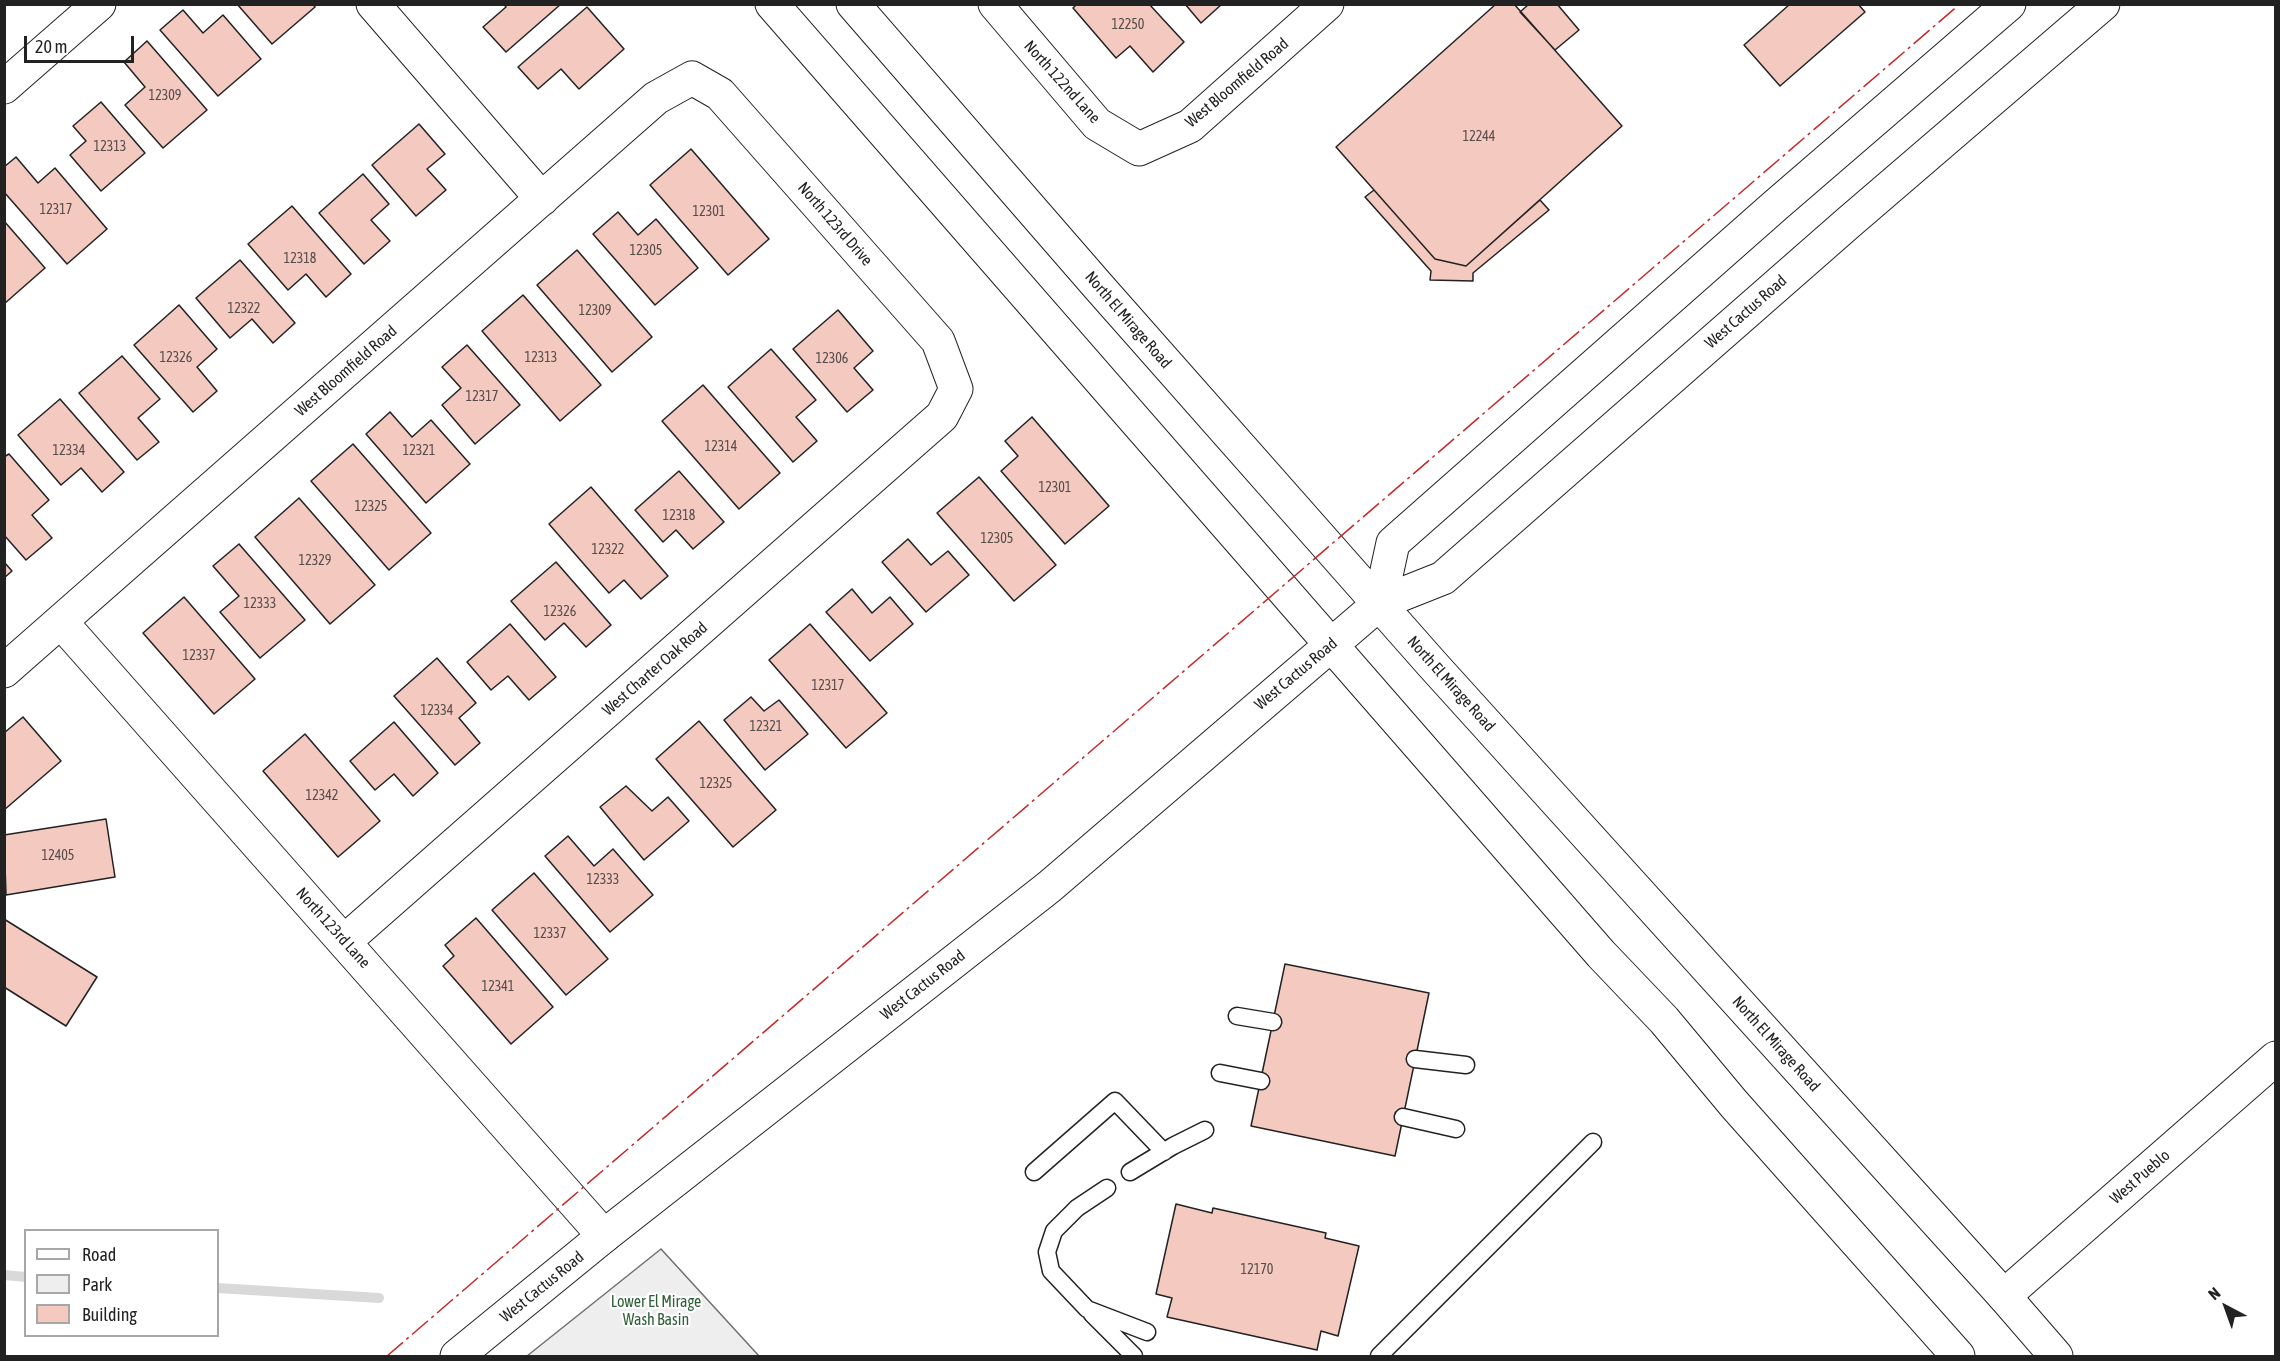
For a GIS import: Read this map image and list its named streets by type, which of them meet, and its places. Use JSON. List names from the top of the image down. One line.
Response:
{"streets":{"street":["North 122nd Lane","West Bloomfield Road","North 123rd Drive","West Cactus Road","North El Mirage Road","West Charter Oak Road","North 123rd Lane","West Pueblo"]},"crossings":[["North 122nd Lane","West Bloomfield Road"],["West Bloomfield Road","North 123rd Drive"],["West Bloomfield Road","North 123rd Lane"],["North 123rd Drive","West Charter Oak Road"],["West Cactus Road","North El Mirage Road"],["West Cactus Road","North 123rd Lane"],["North El Mirage Road","West Pueblo"],["West Charter Oak Road","North 123rd Lane"]],"parks":["Lower El Mirage Wash Basin"],"house_numbers":["12250","12309","12244","12313","12317","12301","12305","12318","12322","12309","12326","12313","12306","12317","12314","12334","12321","12301","12325","12318","12305","12322","12329","12333","12326","12337","12317","12334","12321","12325","12342","12405","12333","12337","12341","12170"],"legend":["Road","Park","Building"],"scale_bar":"20 m","north":"top left"}
